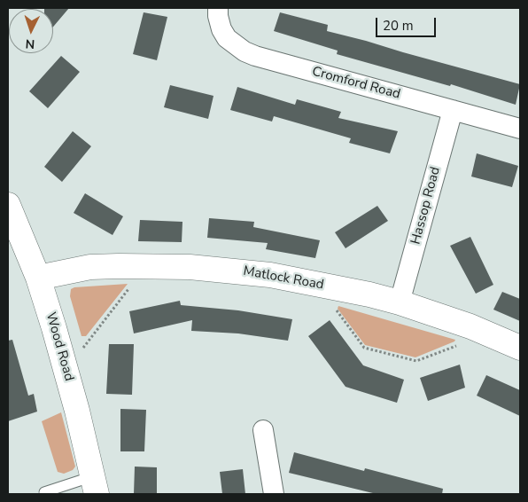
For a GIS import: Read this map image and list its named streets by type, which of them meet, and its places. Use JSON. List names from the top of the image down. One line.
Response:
{"streets":{"street":["Cromford Road","Hassop Road","Matlock Road","Wood Road"]},"crossings":[["Cromford Road","Hassop Road"],["Hassop Road","Matlock Road"],["Matlock Road","Wood Road"]],"scale_bar":"20 m","north":"bottom"}
